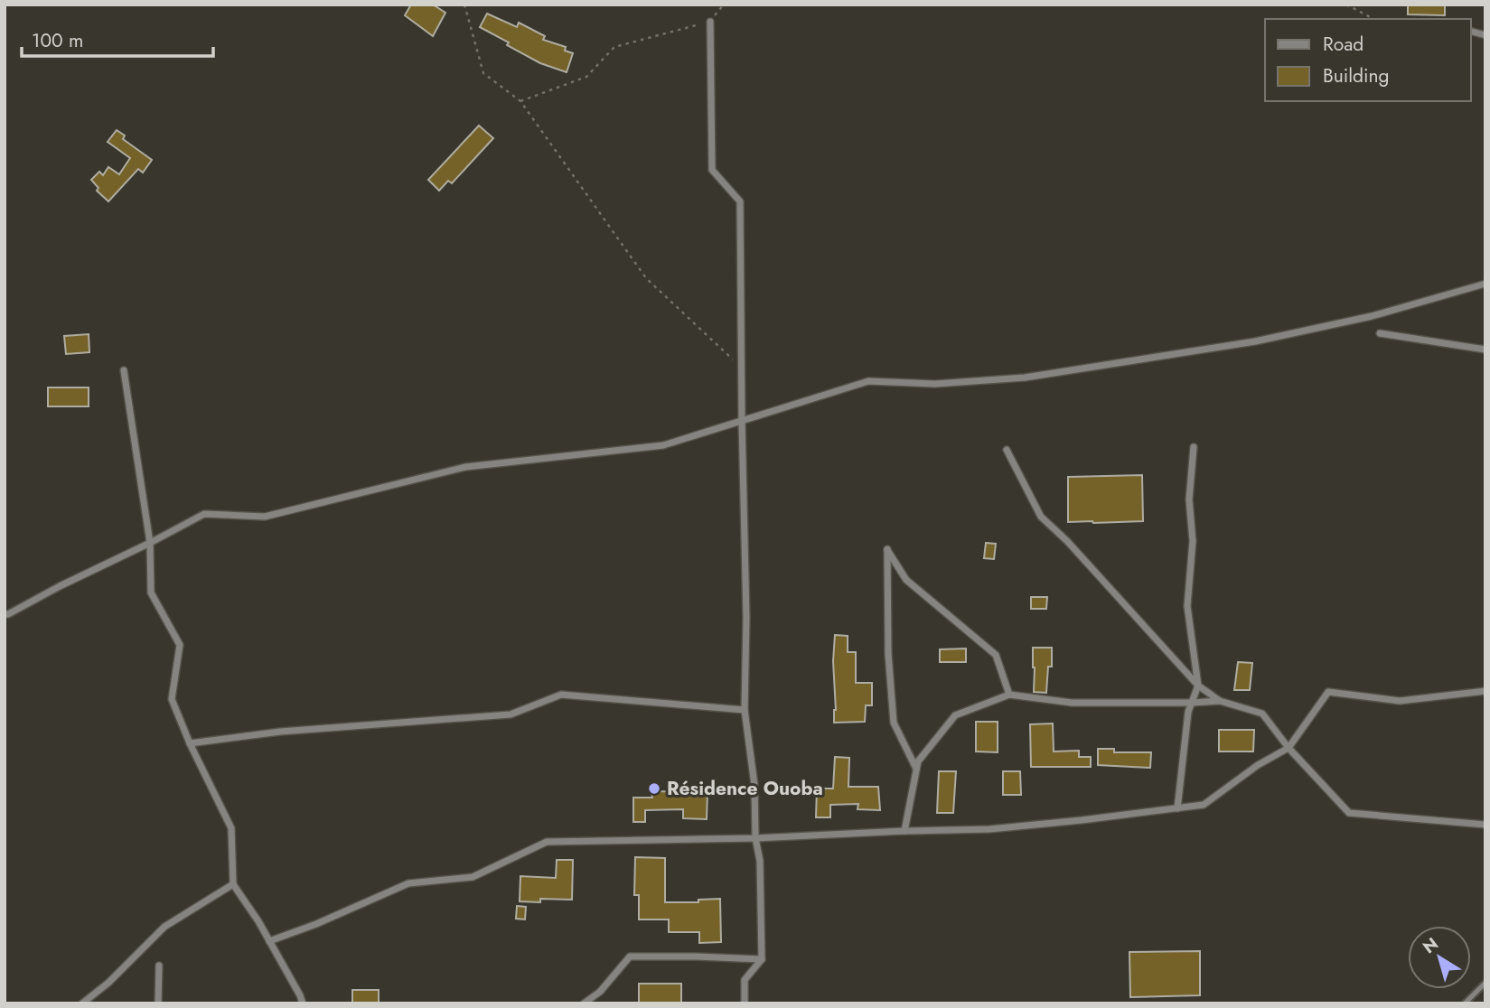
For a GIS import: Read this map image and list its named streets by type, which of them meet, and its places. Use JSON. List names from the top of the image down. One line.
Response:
{"places":["Résidence Ouoba"],"legend":["Road","Building"],"scale_bar":"100 m","north":"top left"}
